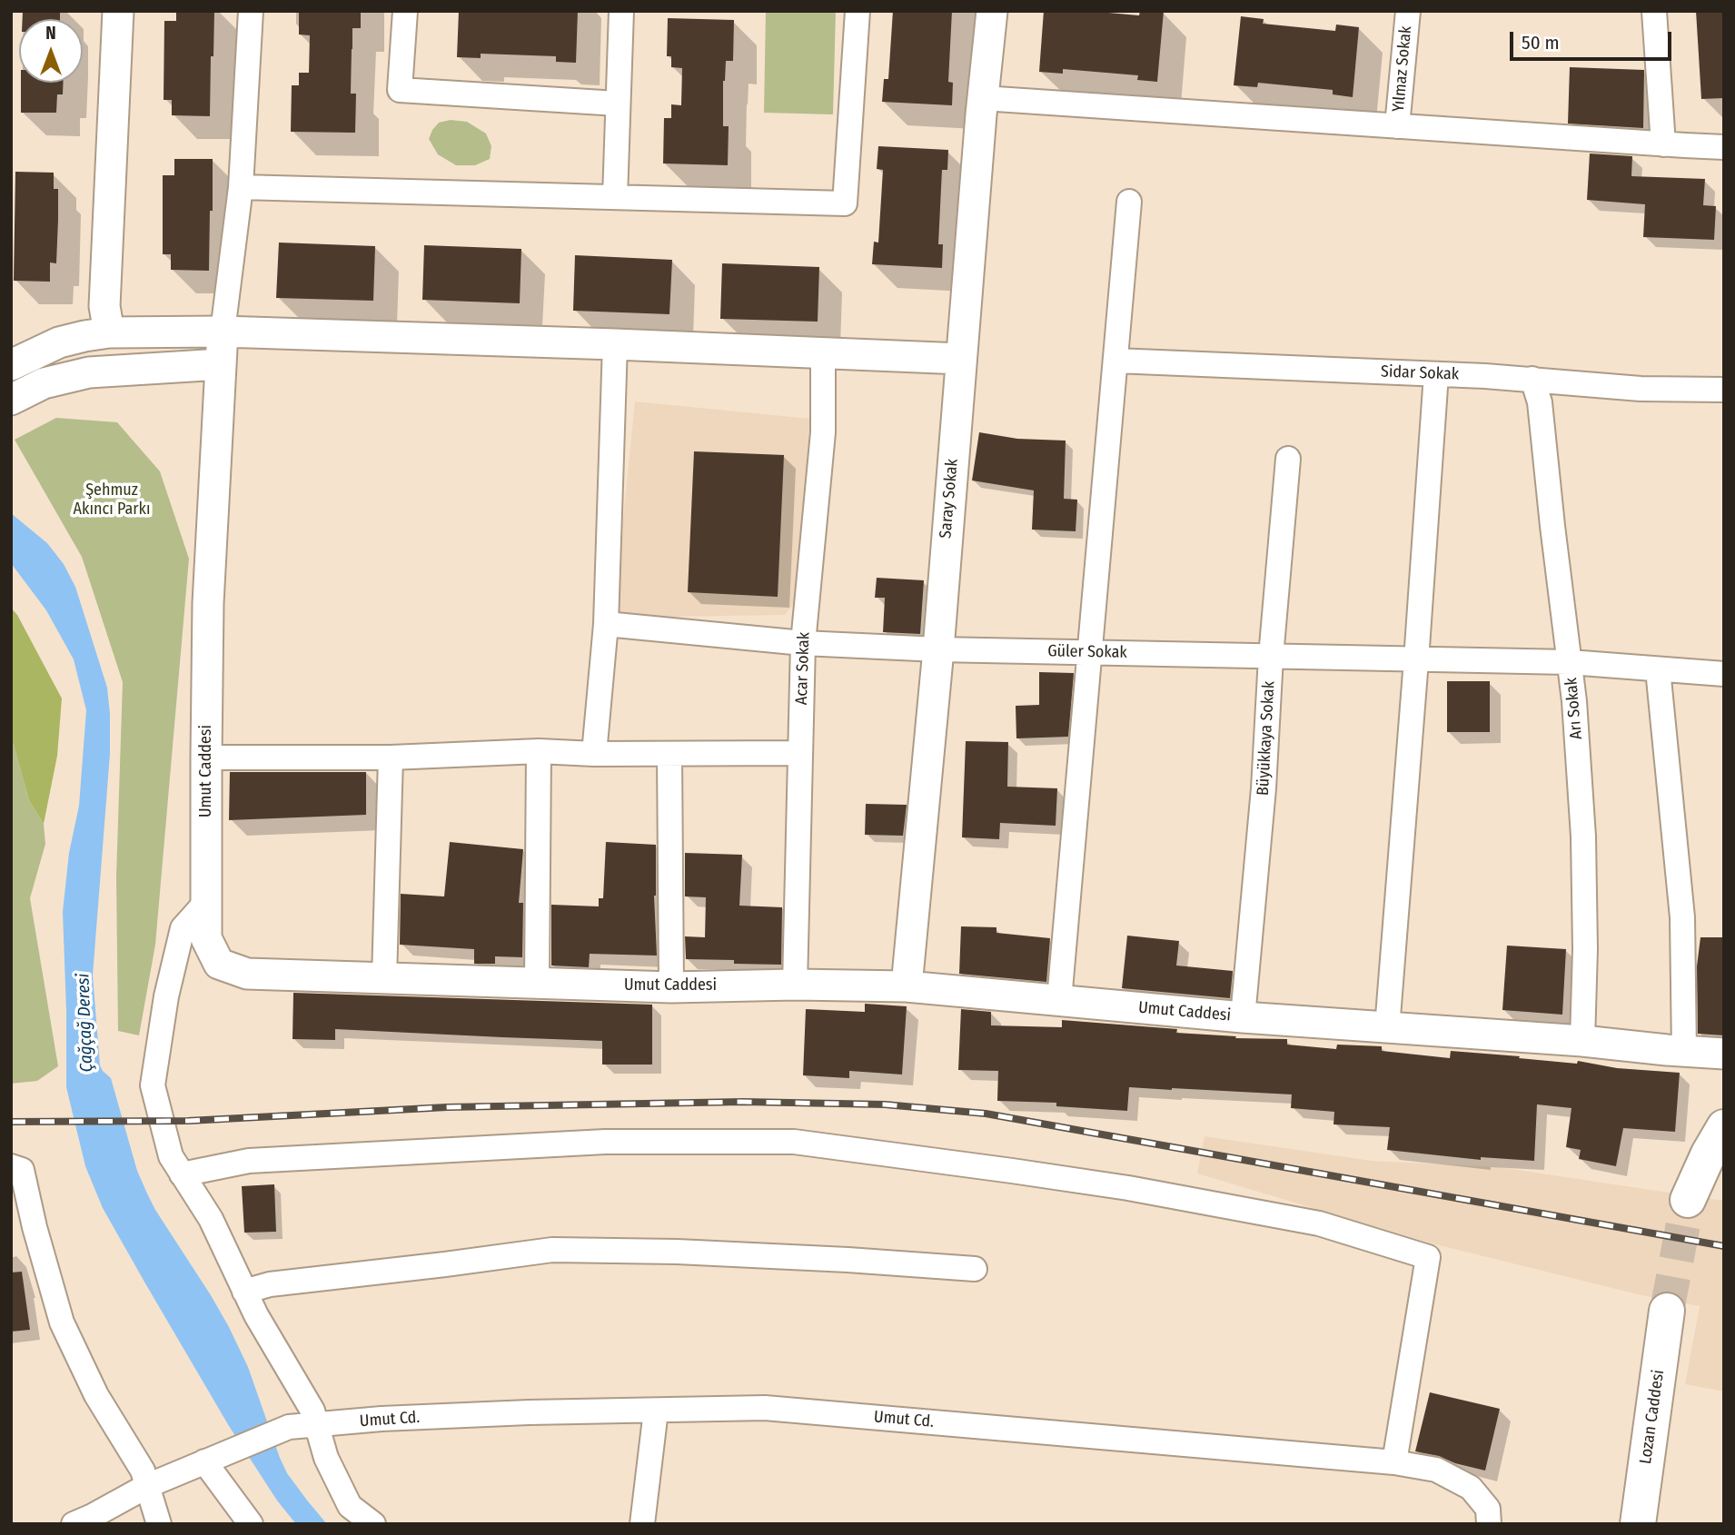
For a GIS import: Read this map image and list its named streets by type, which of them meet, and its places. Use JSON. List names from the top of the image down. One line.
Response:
{"streets":{"main road":["Lozan Caddesi"],"street":["Yılmaz Sokak","Sidar Sokak","Saray Sokak","Güler Sokak","Acar Sokak","Arı Sokak","Büyükkaya Sokak","Umut Caddesi","Umut Cd."]},"crossings":[["Sidar Sokak","Arı Sokak"],["Saray Sokak","Güler Sokak"],["Saray Sokak","Umut Caddesi"],["Güler Sokak","Acar Sokak"],["Güler Sokak","Arı Sokak"],["Güler Sokak","Büyükkaya Sokak"],["Acar Sokak","Umut Caddesi"],["Arı Sokak","Umut Caddesi"],["Büyükkaya Sokak","Umut Caddesi"]],"water":["Çağçağ Deresi"],"parks":["Şehmuz Akıncı Parkı"],"scale_bar":"50 m","north":"top"}
